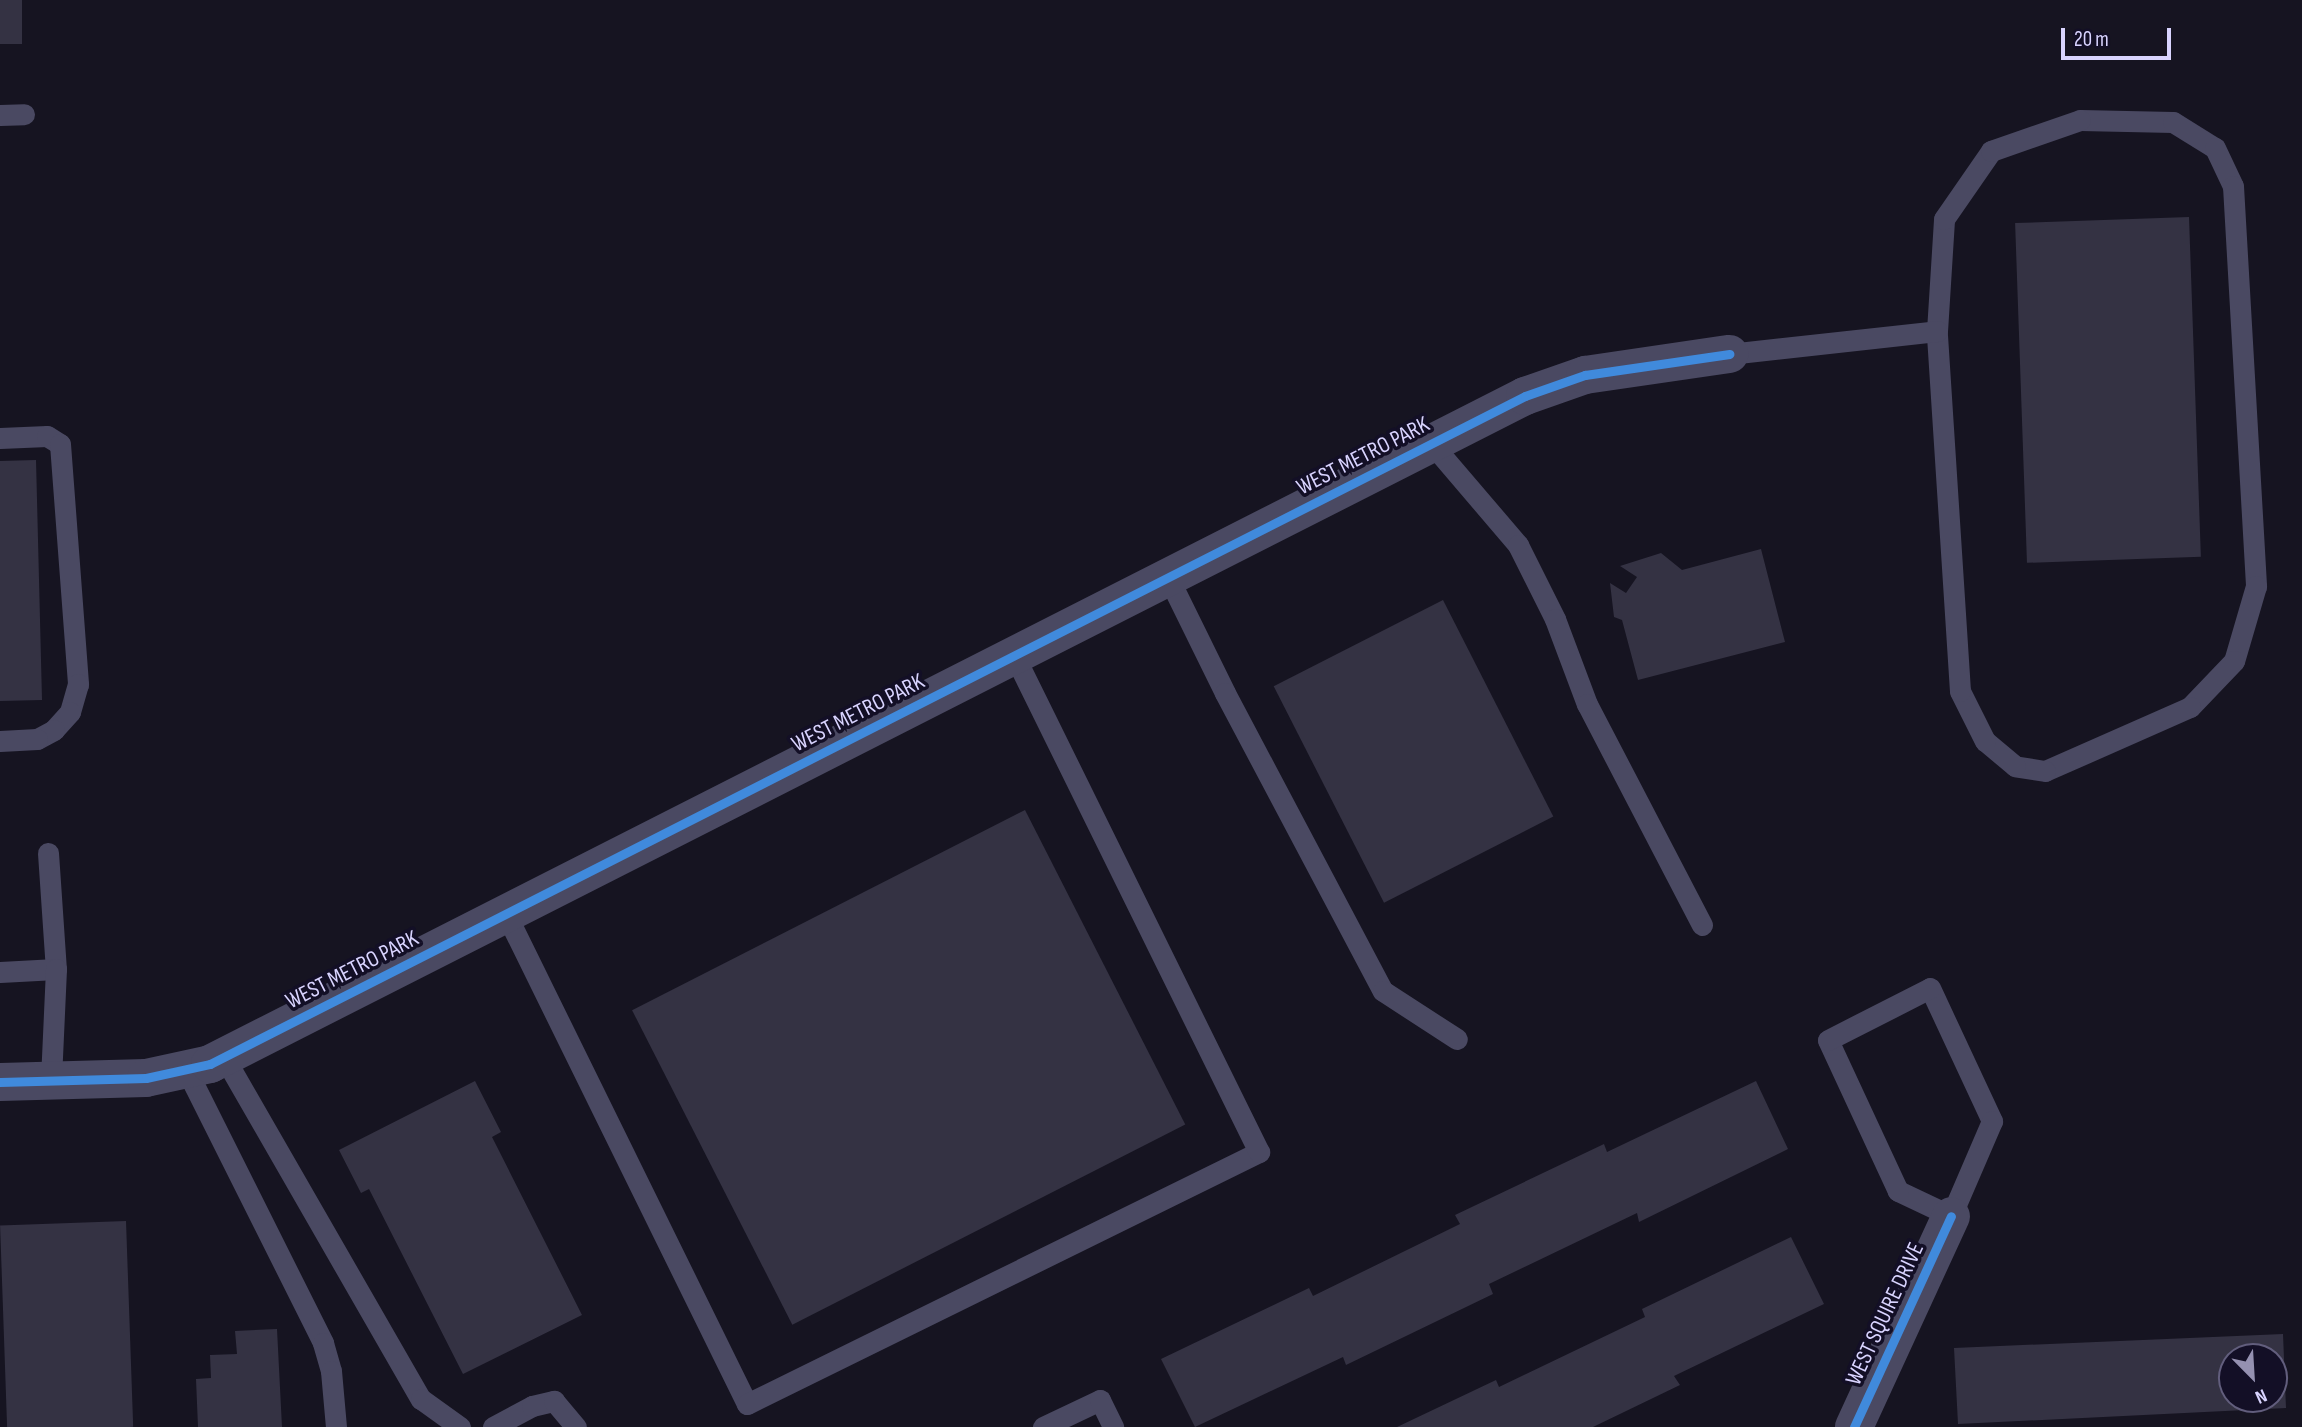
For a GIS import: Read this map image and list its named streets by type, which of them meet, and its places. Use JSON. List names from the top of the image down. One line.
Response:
{"streets":{"street":["WEST METRO PARK","WEST SQUIRE DRIVE"]},"scale_bar":"20 m","north":"bottom right"}
